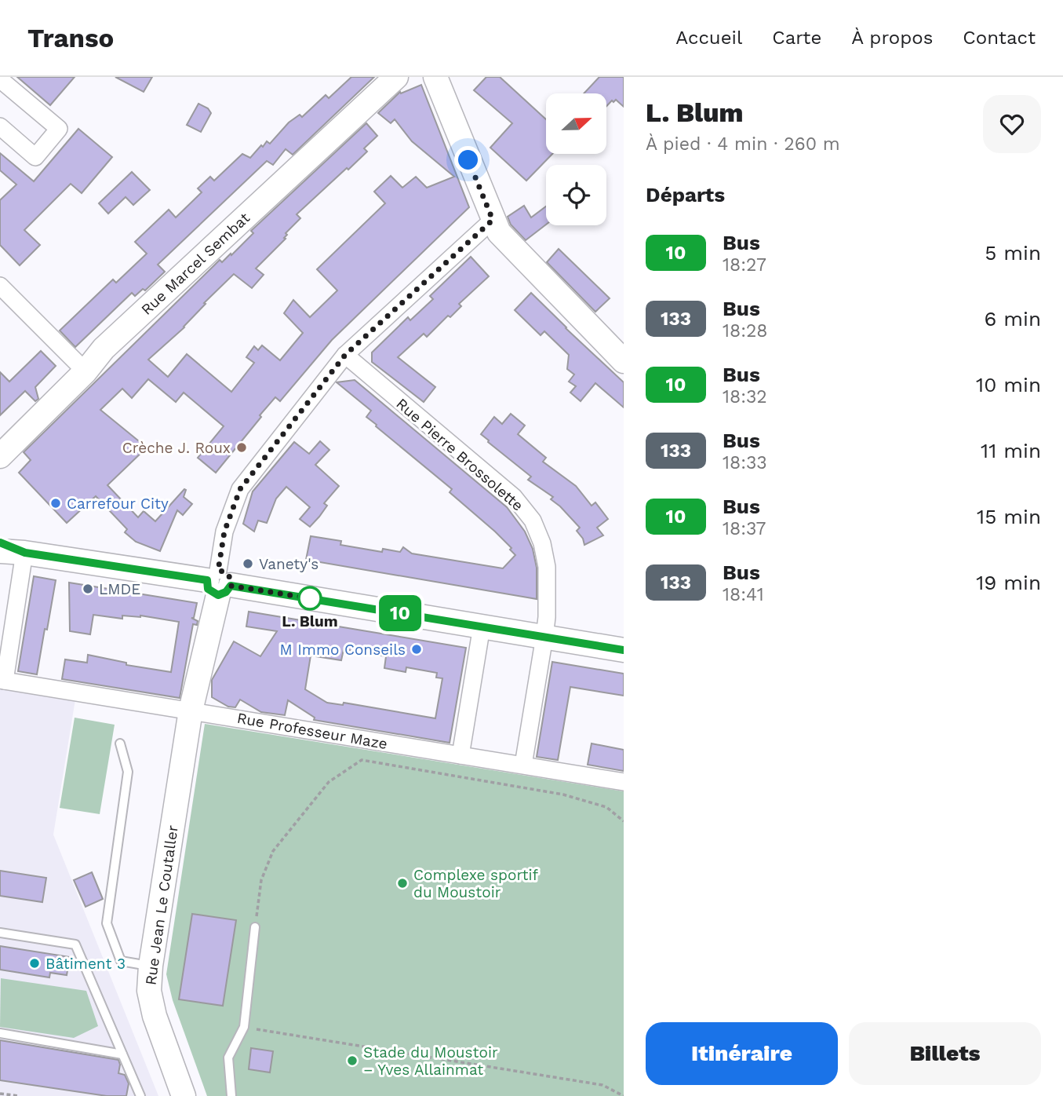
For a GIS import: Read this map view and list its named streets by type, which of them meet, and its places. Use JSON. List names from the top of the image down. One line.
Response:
{"streets":{"street":["Rue Marcel Sembat","Rue Pierre Brossolette","Rue Professeur Maze","Rue Jean Le Coutaller"]},"crossings":[["Rue Pierre Brossolette","Rue Professeur Maze"],["Rue Professeur Maze","Rue Jean Le Coutaller"]],"places":["Crèche J. Roux","Carrefour City","Vanety's","LMDE","L. Blum","M Immo Conseils","Complexe sportif du Moustoir","Bâtiment 3","Stade du Moustoir – Yves Allainmat"],"lines":["bus line 10"],"north":"right","page":{"header":"Transo","nav":["Accueil","Carte","À propos","Contact"],"on_map":"10","heading":[["L. Blum","À pied · 4 min · 260 m"],"Départs"],"list":[{"mark":"10","name":"Bus","note":"18:27","value":"5 min"},{"mark":"133","name":"Bus","note":"18:28","value":"6 min"},{"mark":"10","name":"Bus","note":"18:32","value":"10 min"},{"mark":"133","name":"Bus","note":"18:33","value":"11 min"},{"mark":"10","name":"Bus","note":"18:37","value":"15 min"},{"mark":"133","name":"Bus","note":"18:41","value":"19 min"}],"buttons":["Itinéraire","Billets"]}}
